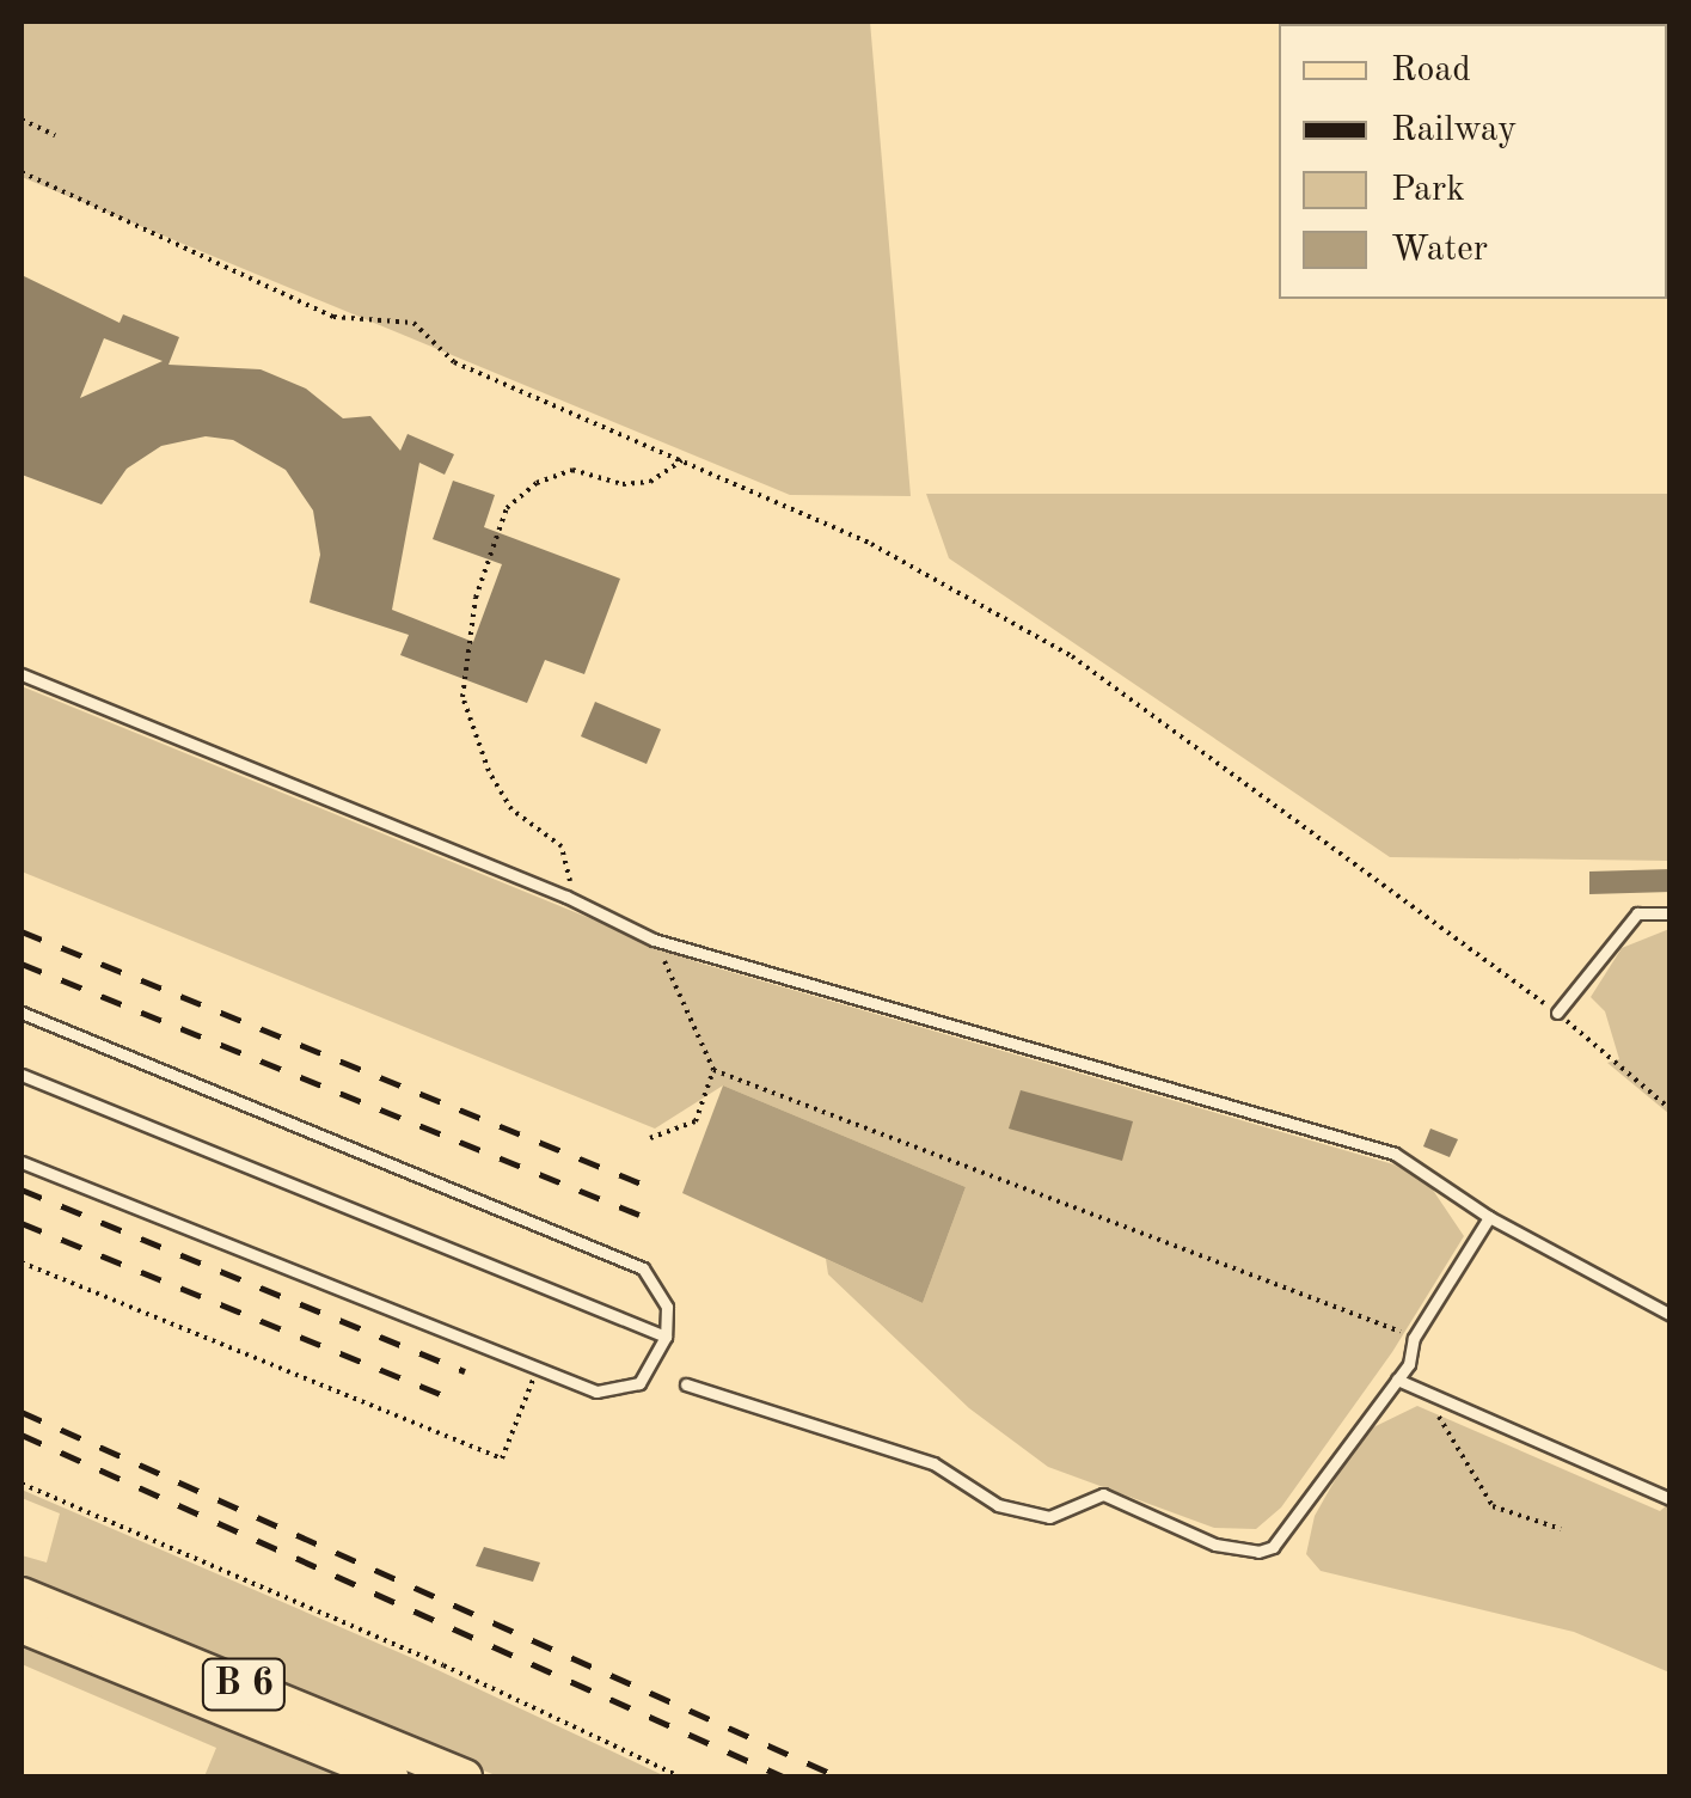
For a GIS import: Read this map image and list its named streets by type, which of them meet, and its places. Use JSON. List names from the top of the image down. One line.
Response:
{"streets":{"main road":["B 6"]},"legend":["Road","Railway","Park","Water"]}
